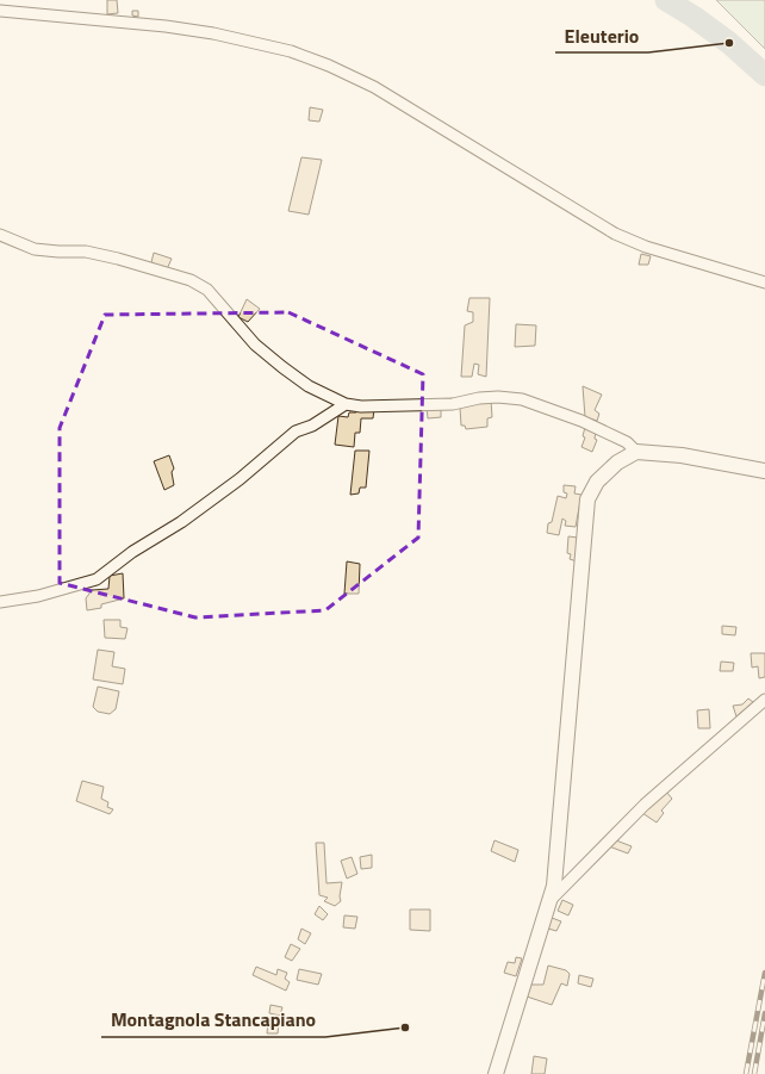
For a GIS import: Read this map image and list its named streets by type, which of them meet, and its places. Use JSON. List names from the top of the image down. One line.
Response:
{"places":["Eleuterio","Montagnola Stancapiano"]}
